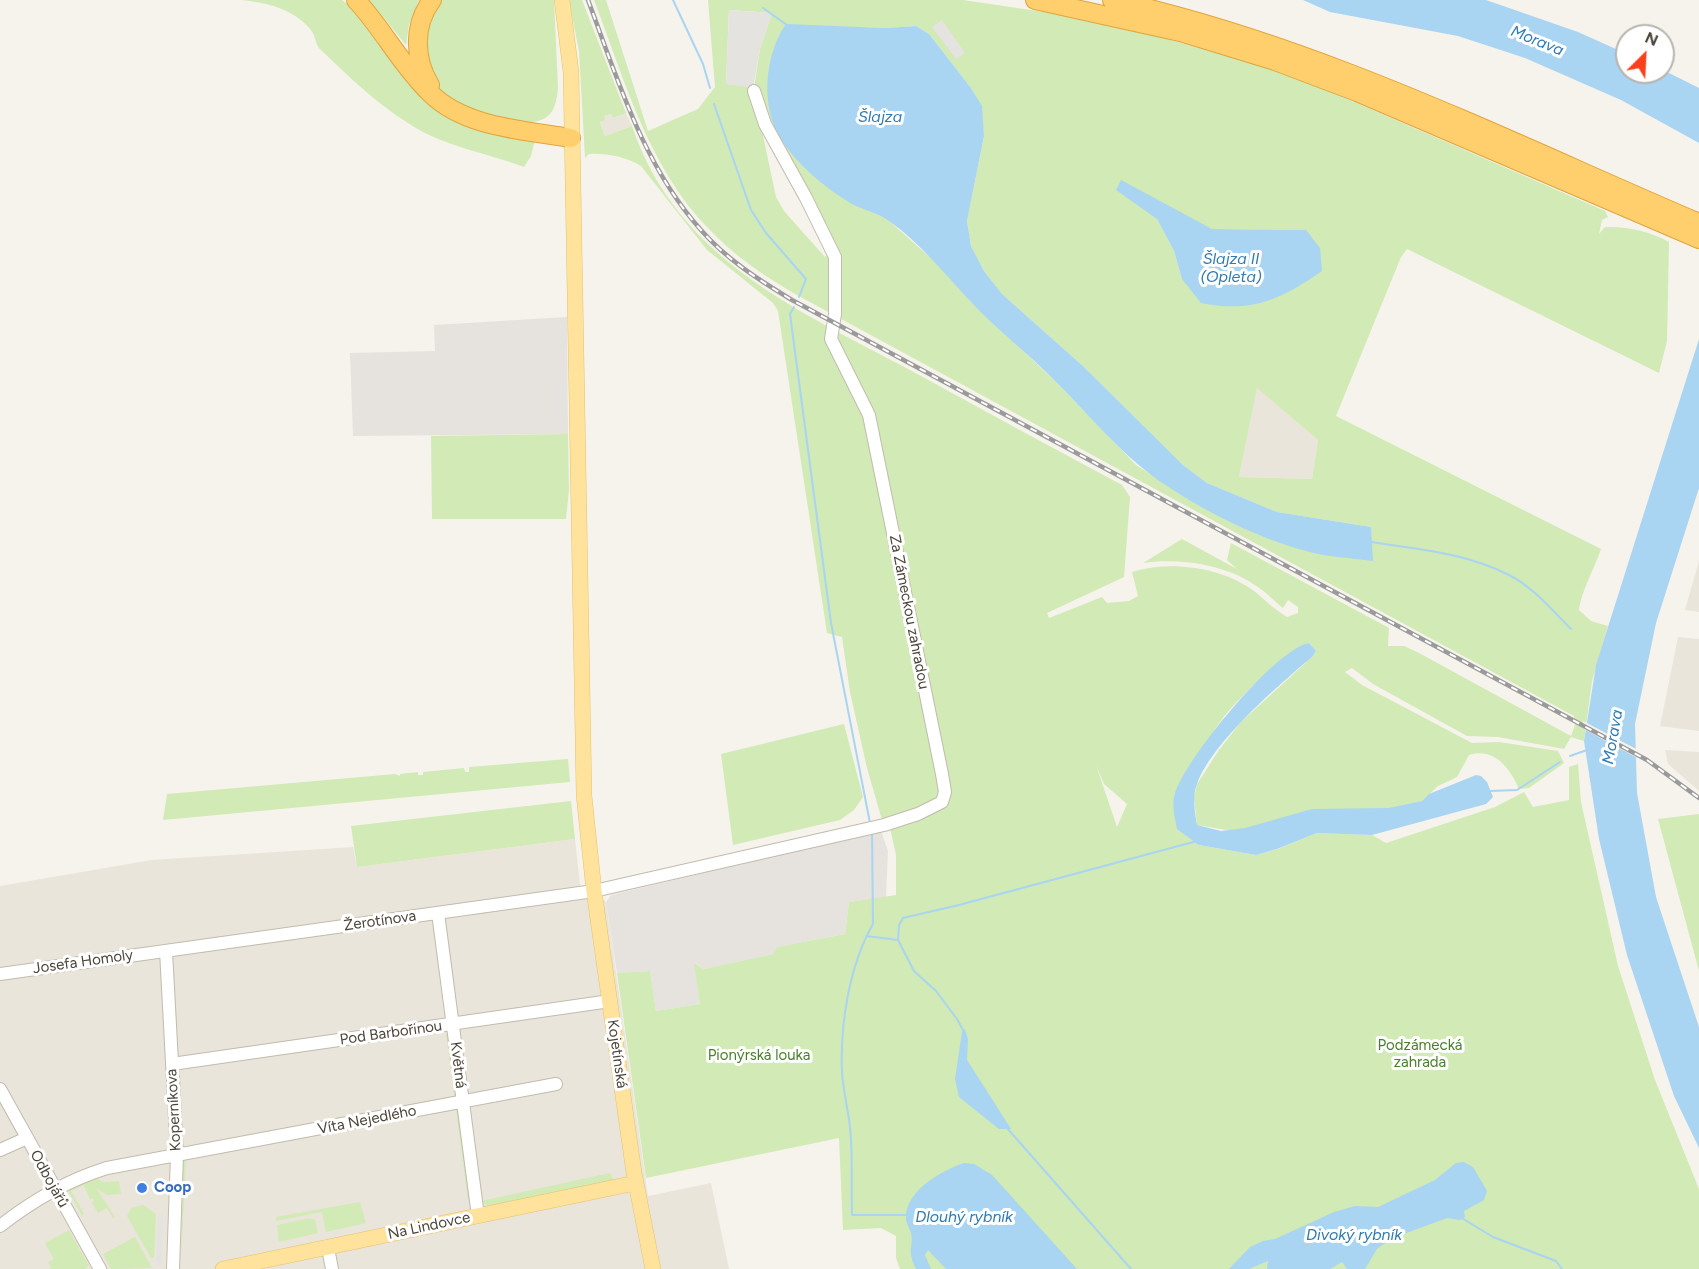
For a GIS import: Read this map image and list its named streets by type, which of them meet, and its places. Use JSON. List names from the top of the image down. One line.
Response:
{"streets":{"main road":["Kojetínská","Na Lindovce"],"street":["Za Zámeckou zahradou","Žerotínova","Josefa Homoly","Pod Barbořinou","Květná","Koperníkova","Víta Nejedlého","Odbojářů"]},"crossings":[["Za Zámeckou zahradou","Žerotínova"],["Za Zámeckou zahradou","Kojetínská"],["Žerotínova","Josefa Homoly"],["Žerotínova","Kojetínská"],["Žerotínova","Květná"],["Žerotínova","Koperníkova"],["Josefa Homoly","Koperníkova"],["Pod Barbořinou","Kojetínská"],["Pod Barbořinou","Květná"],["Pod Barbořinou","Koperníkova"],["Kojetínská","Na Lindovce"],["Květná","Víta Nejedlého"],["Květná","Na Lindovce"],["Koperníkova","Víta Nejedlého"],["Víta Nejedlého","Odbojářů"]],"water":["Morava","Šlajza","Šlajza II (Opleta)","Dlouhý rybník","Divoký rybník"],"parks":["Podzámecká zahrada","Pionýrská louka"],"places":["Coop"],"north":"top right"}
